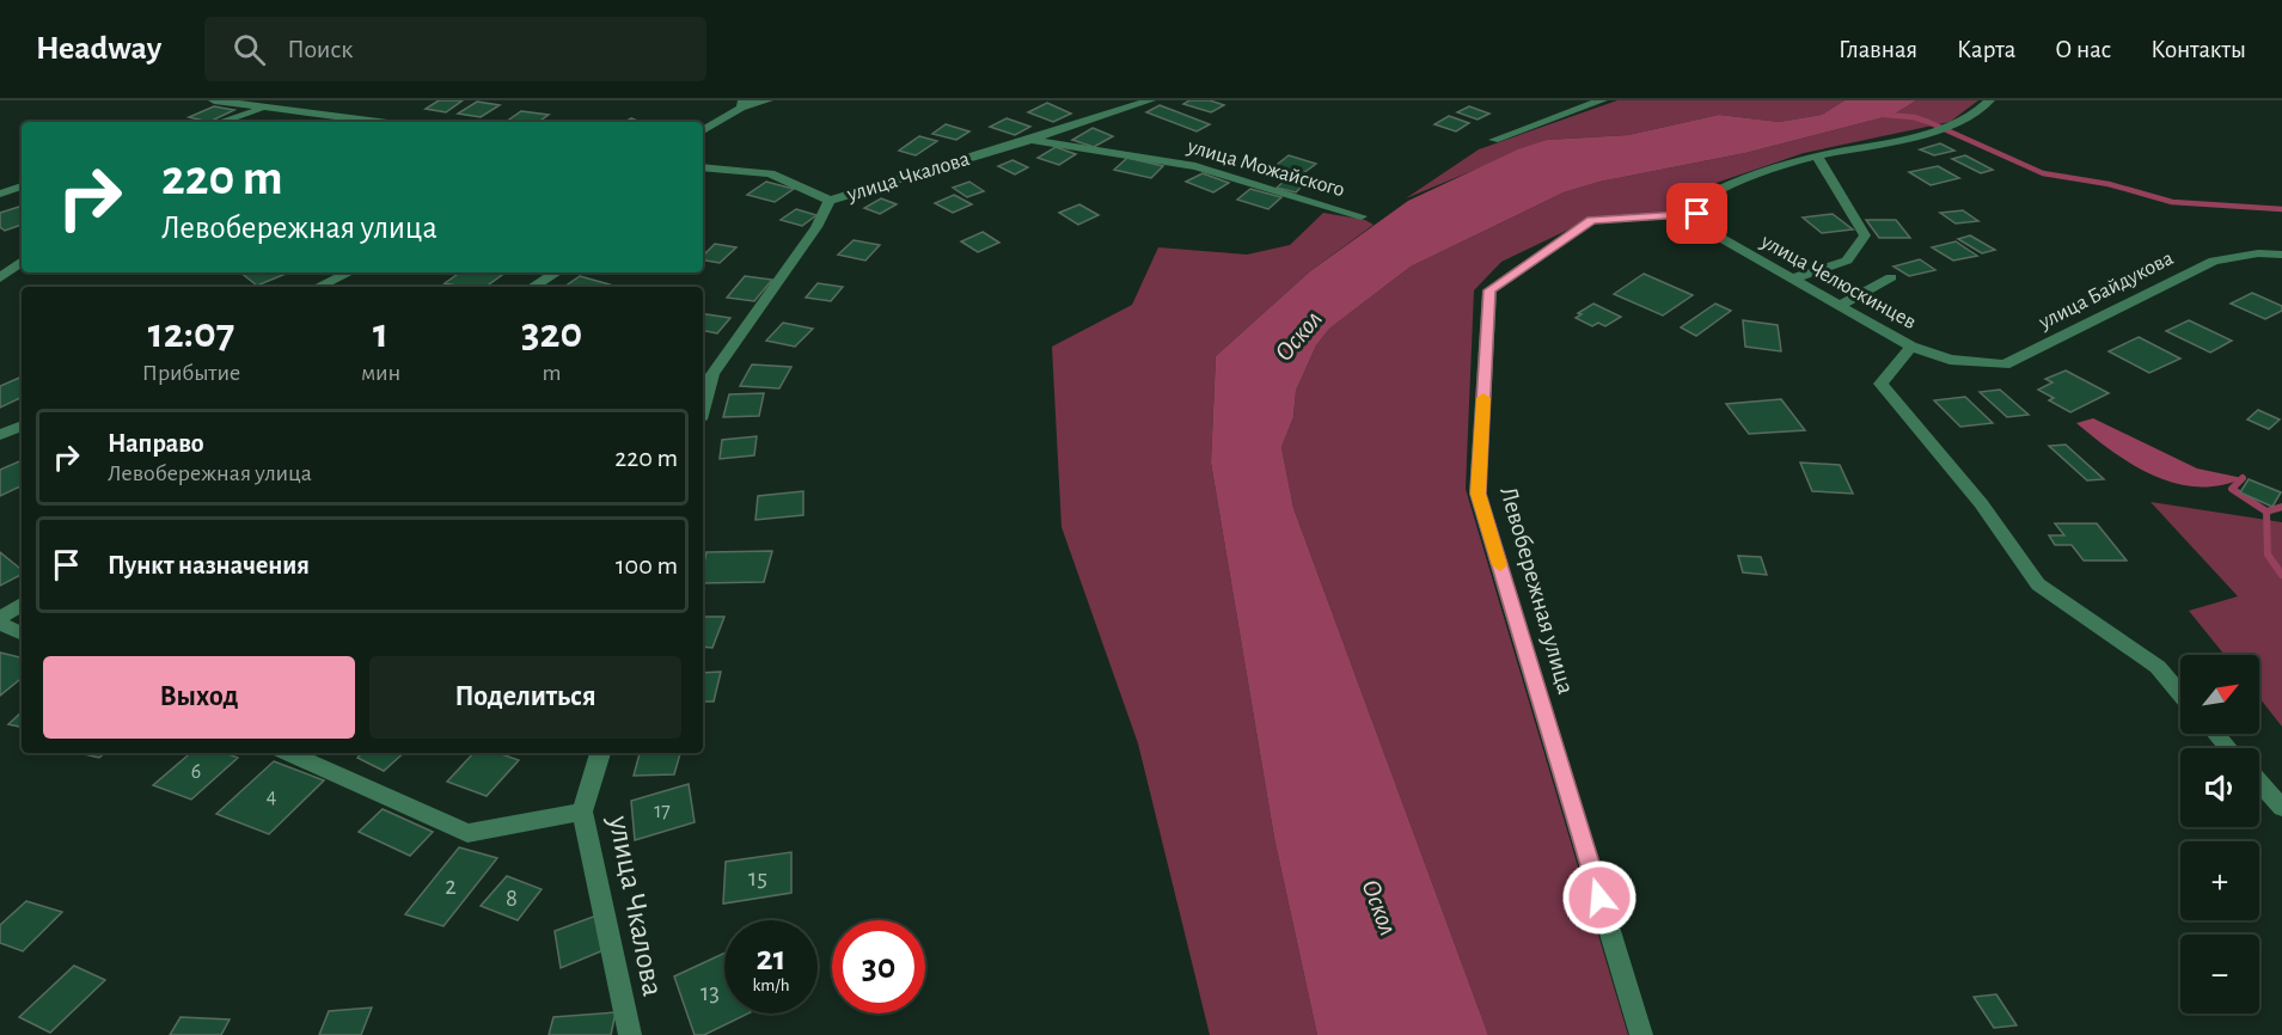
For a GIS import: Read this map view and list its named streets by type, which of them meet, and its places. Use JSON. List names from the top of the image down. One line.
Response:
{"streets":{"street":["улица Можайского","улица Чкалова","улица Челюскинцев","улица Байдукова","Левобережная улица"]},"crossings":[["улица Можайского","улица Чкалова"],["улица Челюскинцев","улица Байдукова"],["улица Челюскинцев","Левобережная улица"]],"water":["Оскол"],"house_numbers":["6","4","17","15","2","8","13"],"north":"top right","page":{"header":"Headway","search":"Поиск","nav":["Главная","Карта","О нас","Контакты"],"turn":["220 m","Левобережная улица"],"eta":["12:07","Прибытие","1","мин","320","m"],"list":[{"name":"Направо","note":"Левобережная улица","value":"220 m"},{"name":"Пункт назначения","value":"100 m"}],"buttons":["Выход","Поделиться"],"map_buttons":["+","−"],"speed":"21 km/h","limit":"30"}}
